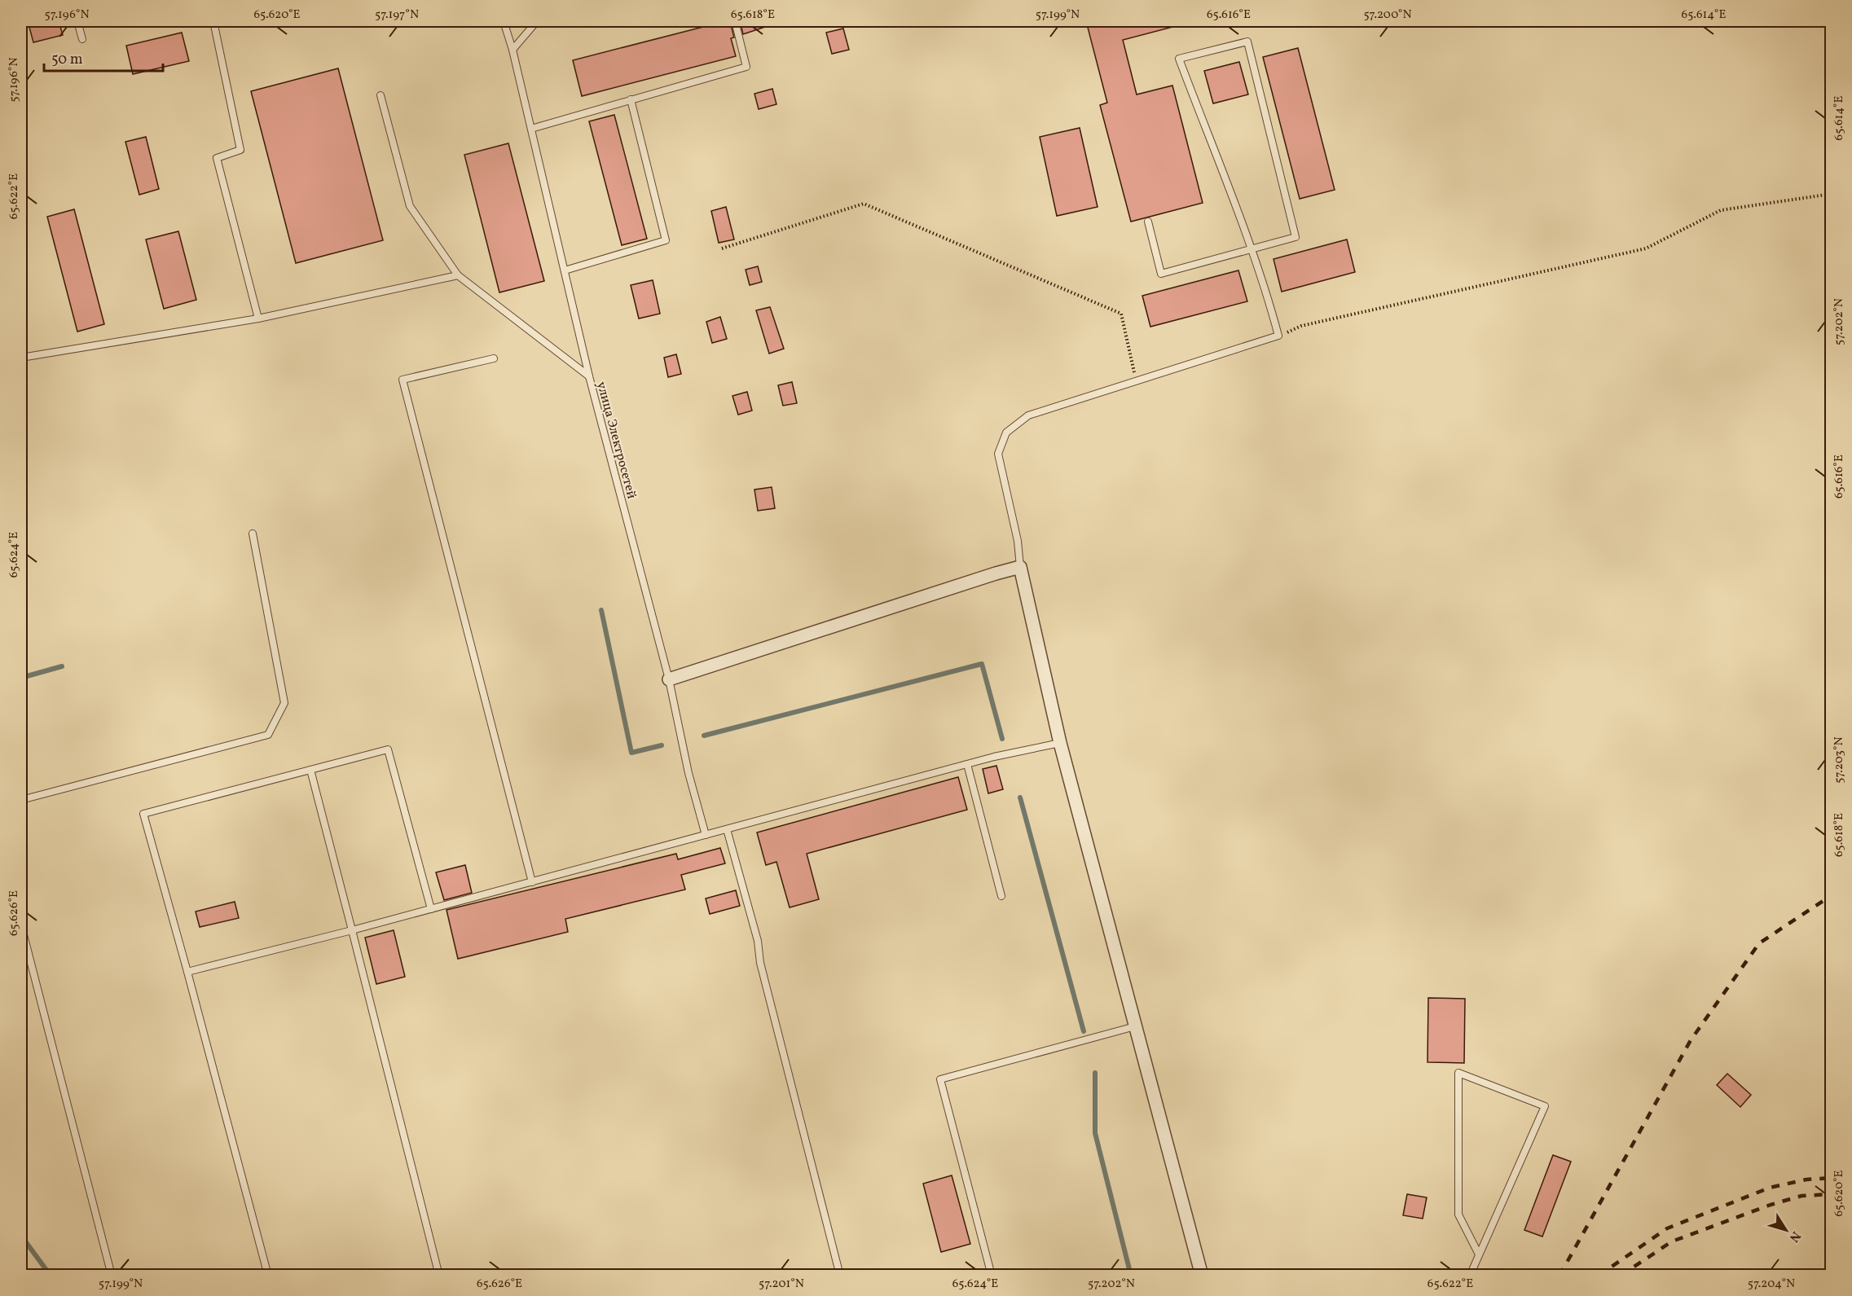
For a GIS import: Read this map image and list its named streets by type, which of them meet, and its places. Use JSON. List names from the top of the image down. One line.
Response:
{"streets":{"lane":["улица Электросетей"]},"scale_bar":"50 m","north":"bottom right","coordinates":["57.196°N","65.620°E","57.197°N","65.618°E","57.199°N","65.616°E","57.200°N","65.614°E","65.622°E","57.202°N","65.624°E","57.203°N","65.626°E","57.201°N","57.204°N"]}
